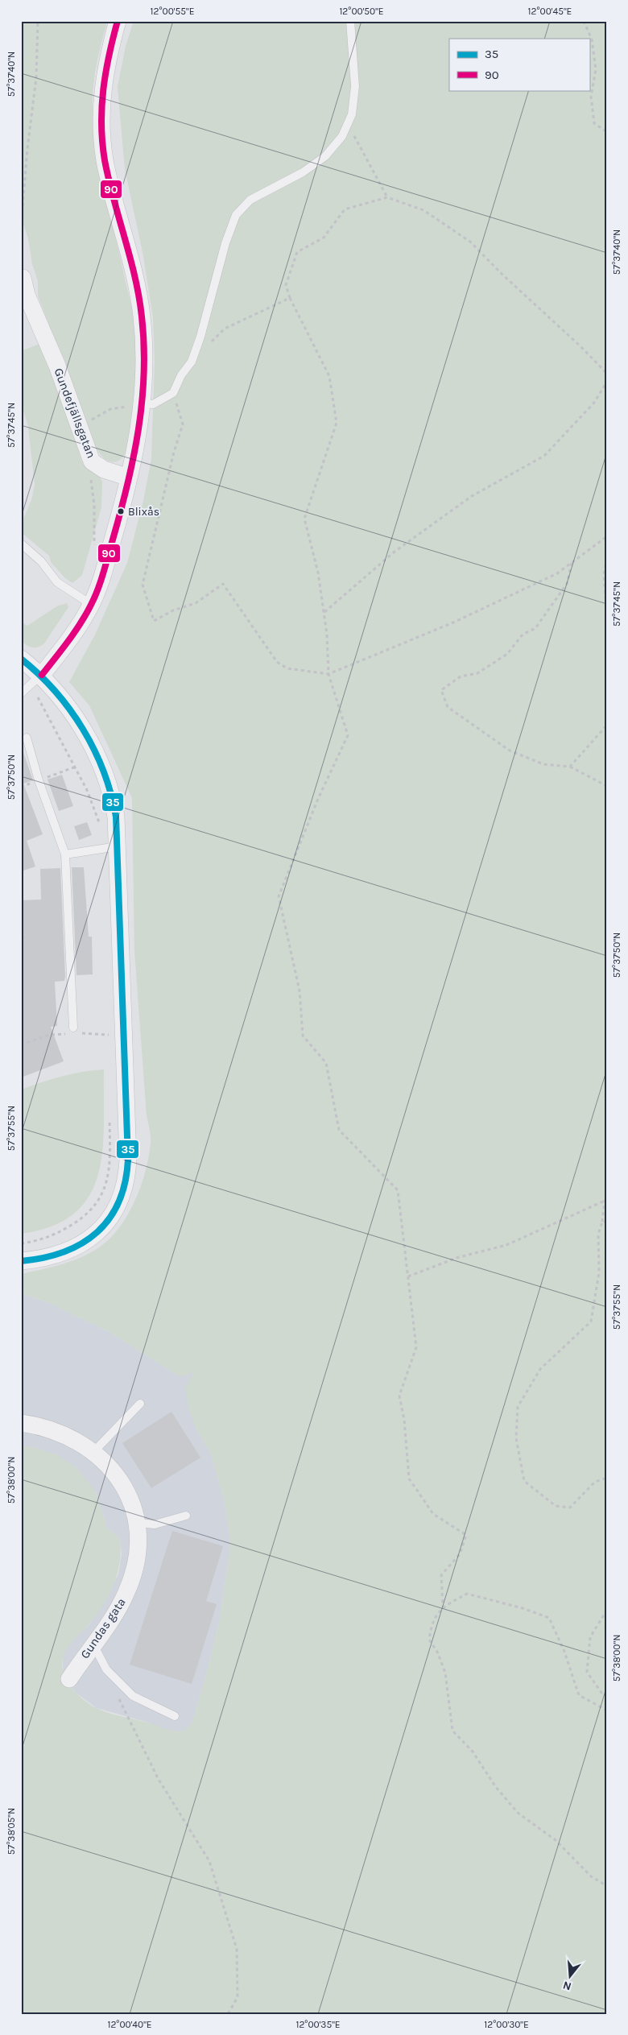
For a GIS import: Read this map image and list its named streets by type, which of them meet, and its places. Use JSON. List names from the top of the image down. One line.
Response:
{"streets":{"street":["Gundefjällsgatan","Gundas gata"]},"places":["Blixås"],"lines":["transit line 90","transit line 35"],"legend":["35","90"],"north":"bottom","coordinates":["12°00'55\"E","12°00'50\"E","12°00'45\"E","57°37'40\"N","57°37'45\"N","57°37'50\"N","57°37'55\"N","57°38'00\"N","57°38'05\"N","12°00'40\"E","12°00'35\"E","12°00'30\"E"]}
